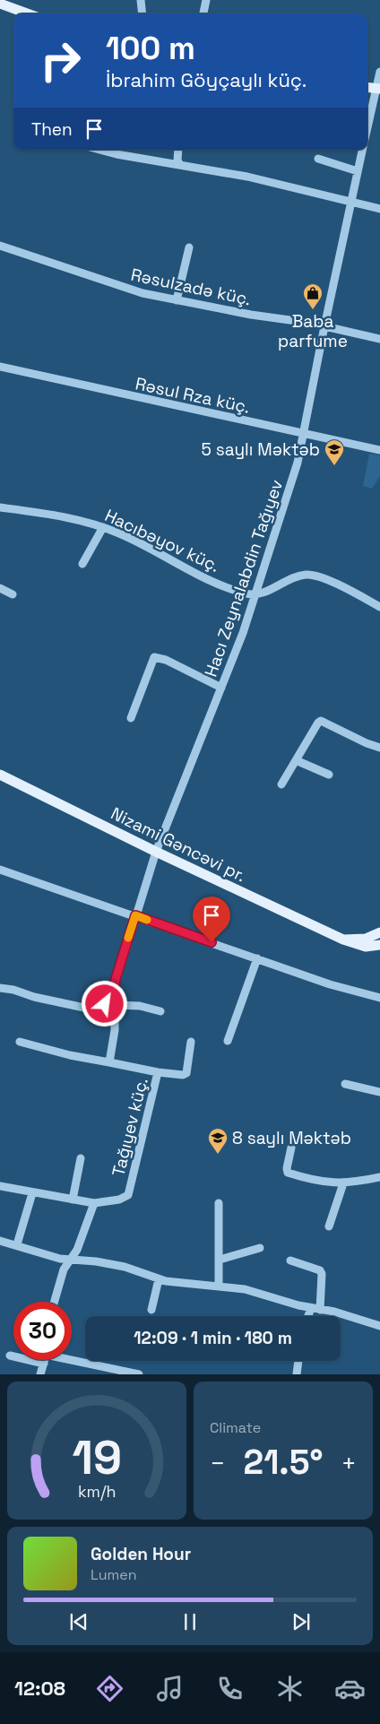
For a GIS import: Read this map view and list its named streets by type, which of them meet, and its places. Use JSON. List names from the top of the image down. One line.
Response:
{"streets":{"main road":["Nizami Gəncəvi pr."],"street":["Rəsulzadə küç.","Rəsul Rza küç.","Hacıbəyov küç.","Hacı Zeynalabdin Tağıyev","Tağıyev küç."]},"crossings":[["Rəsulzadə küç.","Hacı Zeynalabdin Tağıyev"],["Rəsul Rza küç.","Hacı Zeynalabdin Tağıyev"],["Hacıbəyov küç.","Hacı Zeynalabdin Tağıyev"],["Hacı Zeynalabdin Tağıyev","Nizami Gəncəvi pr."]],"places":{"shop":["Baba parfume"],"school or university":["5 saylı Məktəb","8 saylı Məktəb"]},"page":{"turn":["100 m","İbrahim Göyçaylı küç."],"then":"Then","limit":"30","trip":"12:09 · 1 min · 180 m","tile":"Climate","heat":["−","21.5°","+"],"song":["Golden Hour","Lumen"],"tabs":"12:08","gauge":["19","km/h"]}}
